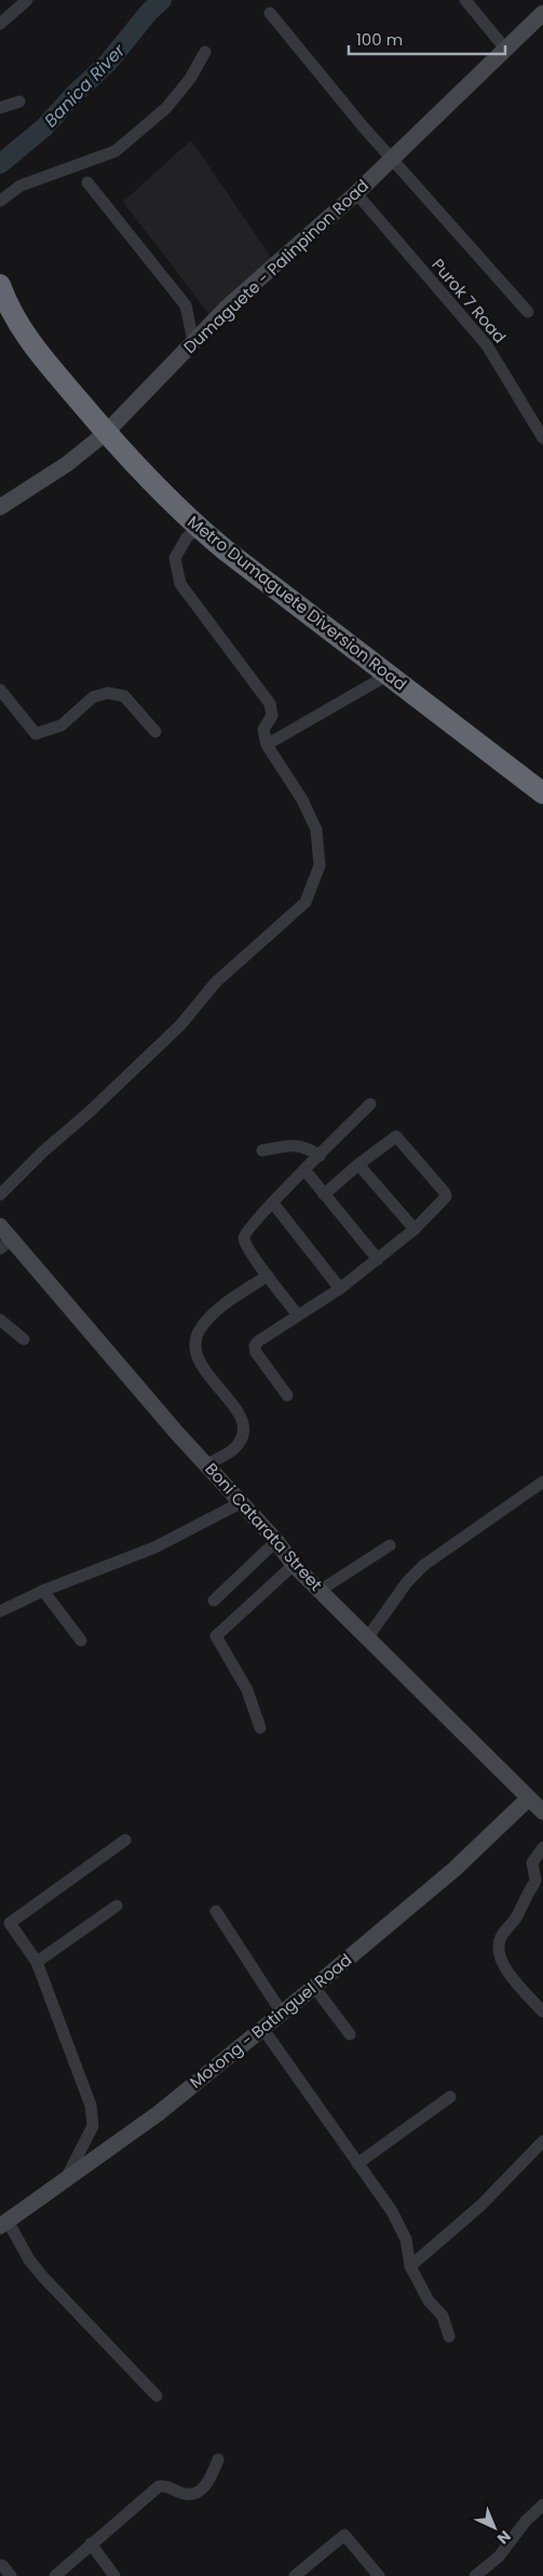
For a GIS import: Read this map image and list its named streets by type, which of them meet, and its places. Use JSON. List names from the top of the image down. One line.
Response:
{"streets":{"highway":["Metro Dumaguete Diversion Road"],"street":["Dumaguete - Palinpinon Road","Purok 7 Road","Boni Catarata Street","Motong - Batinguel Road"]},"crossings":[["Dumaguete - Palinpinon Road","Purok 7 Road"],["Dumaguete - Palinpinon Road","Metro Dumaguete Diversion Road"],["Boni Catarata Street","Motong - Batinguel Road"]],"water":["Banica River"],"scale_bar":"100 m","north":"bottom right"}
